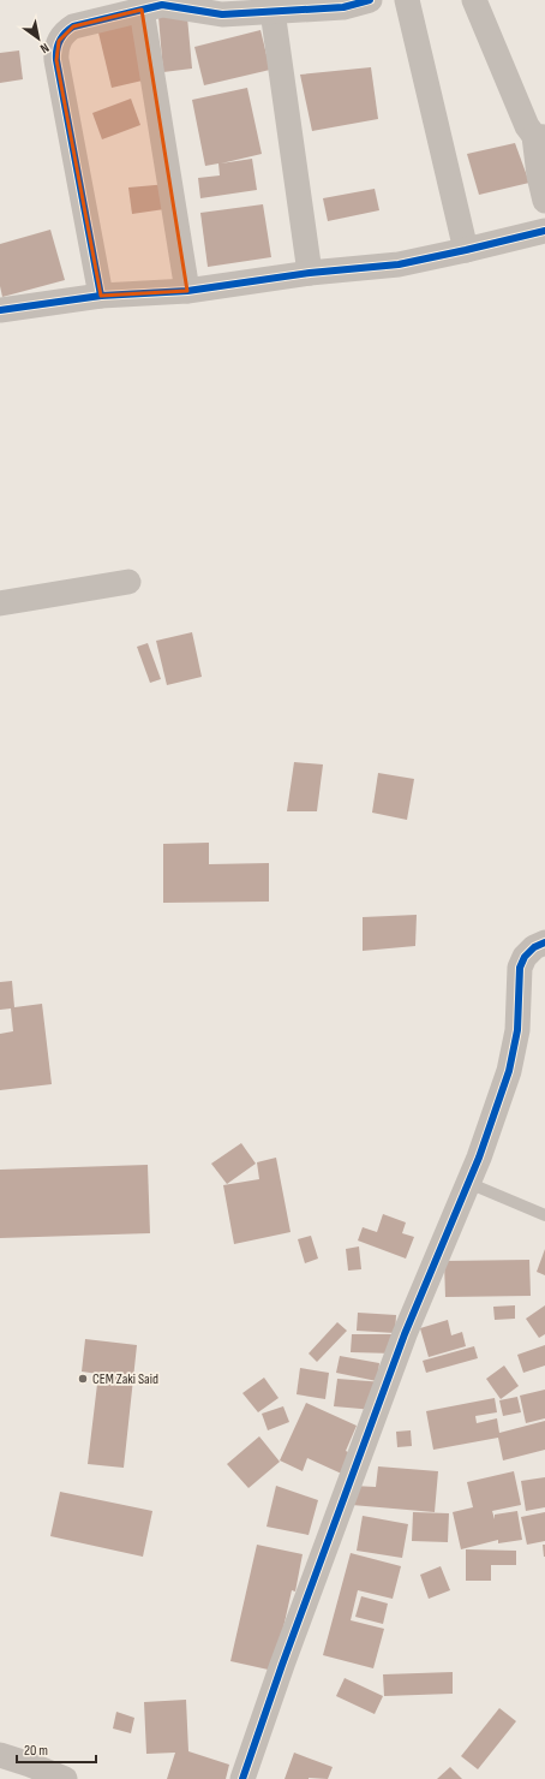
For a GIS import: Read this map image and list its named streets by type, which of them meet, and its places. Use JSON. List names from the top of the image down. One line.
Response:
{"places":["CEM Zaki Said"],"scale_bar":"20 m","north":"bottom right"}
